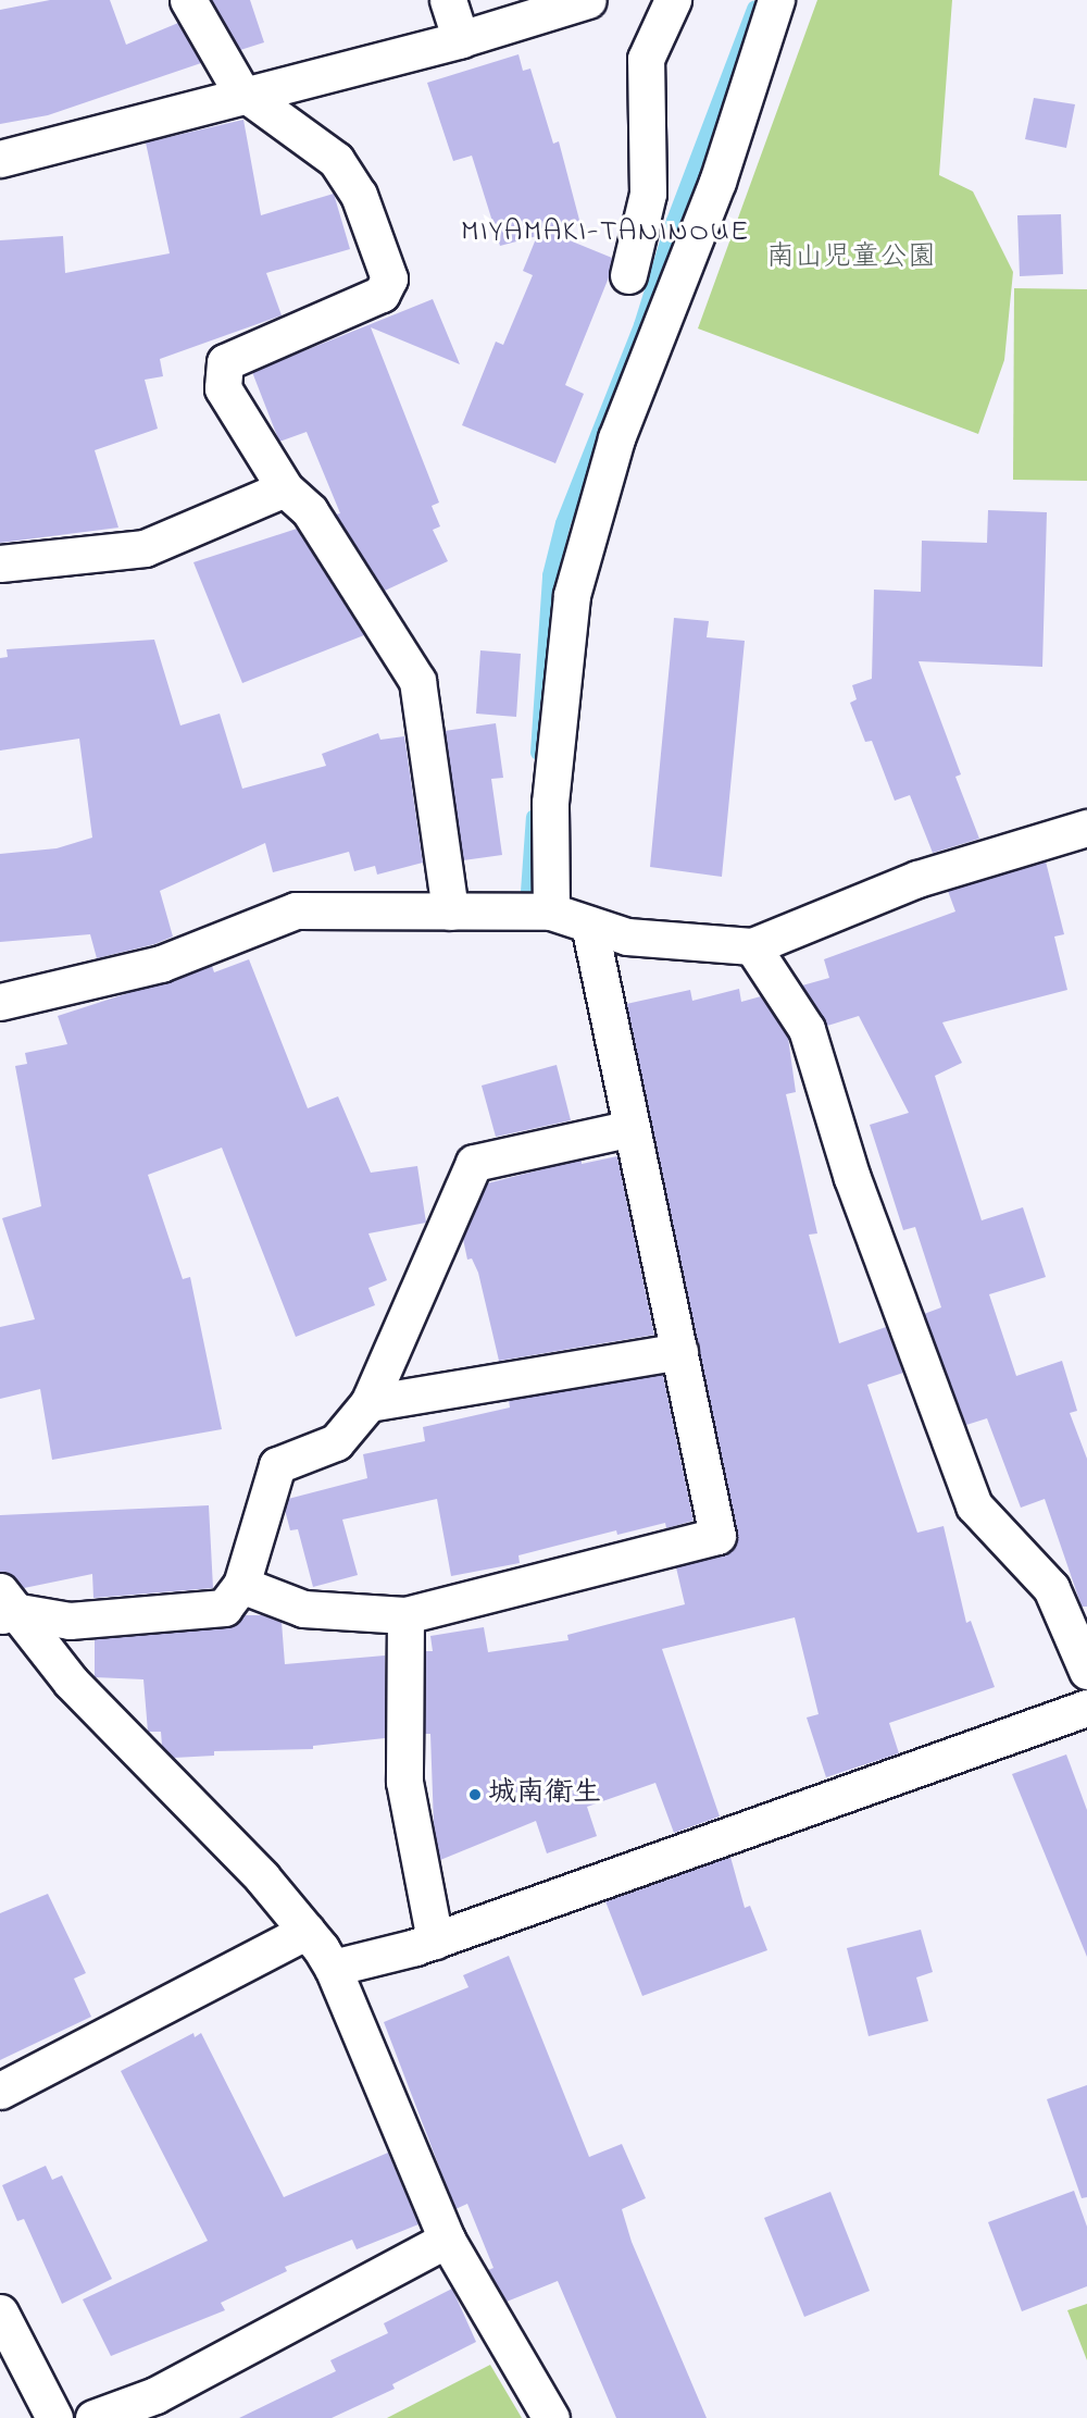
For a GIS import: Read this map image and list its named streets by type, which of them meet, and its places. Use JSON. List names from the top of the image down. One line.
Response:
{"districts":["MIYAMAKI-TANINOUE"],"parks":["南山児童公園"],"places":["城南衛生"]}
